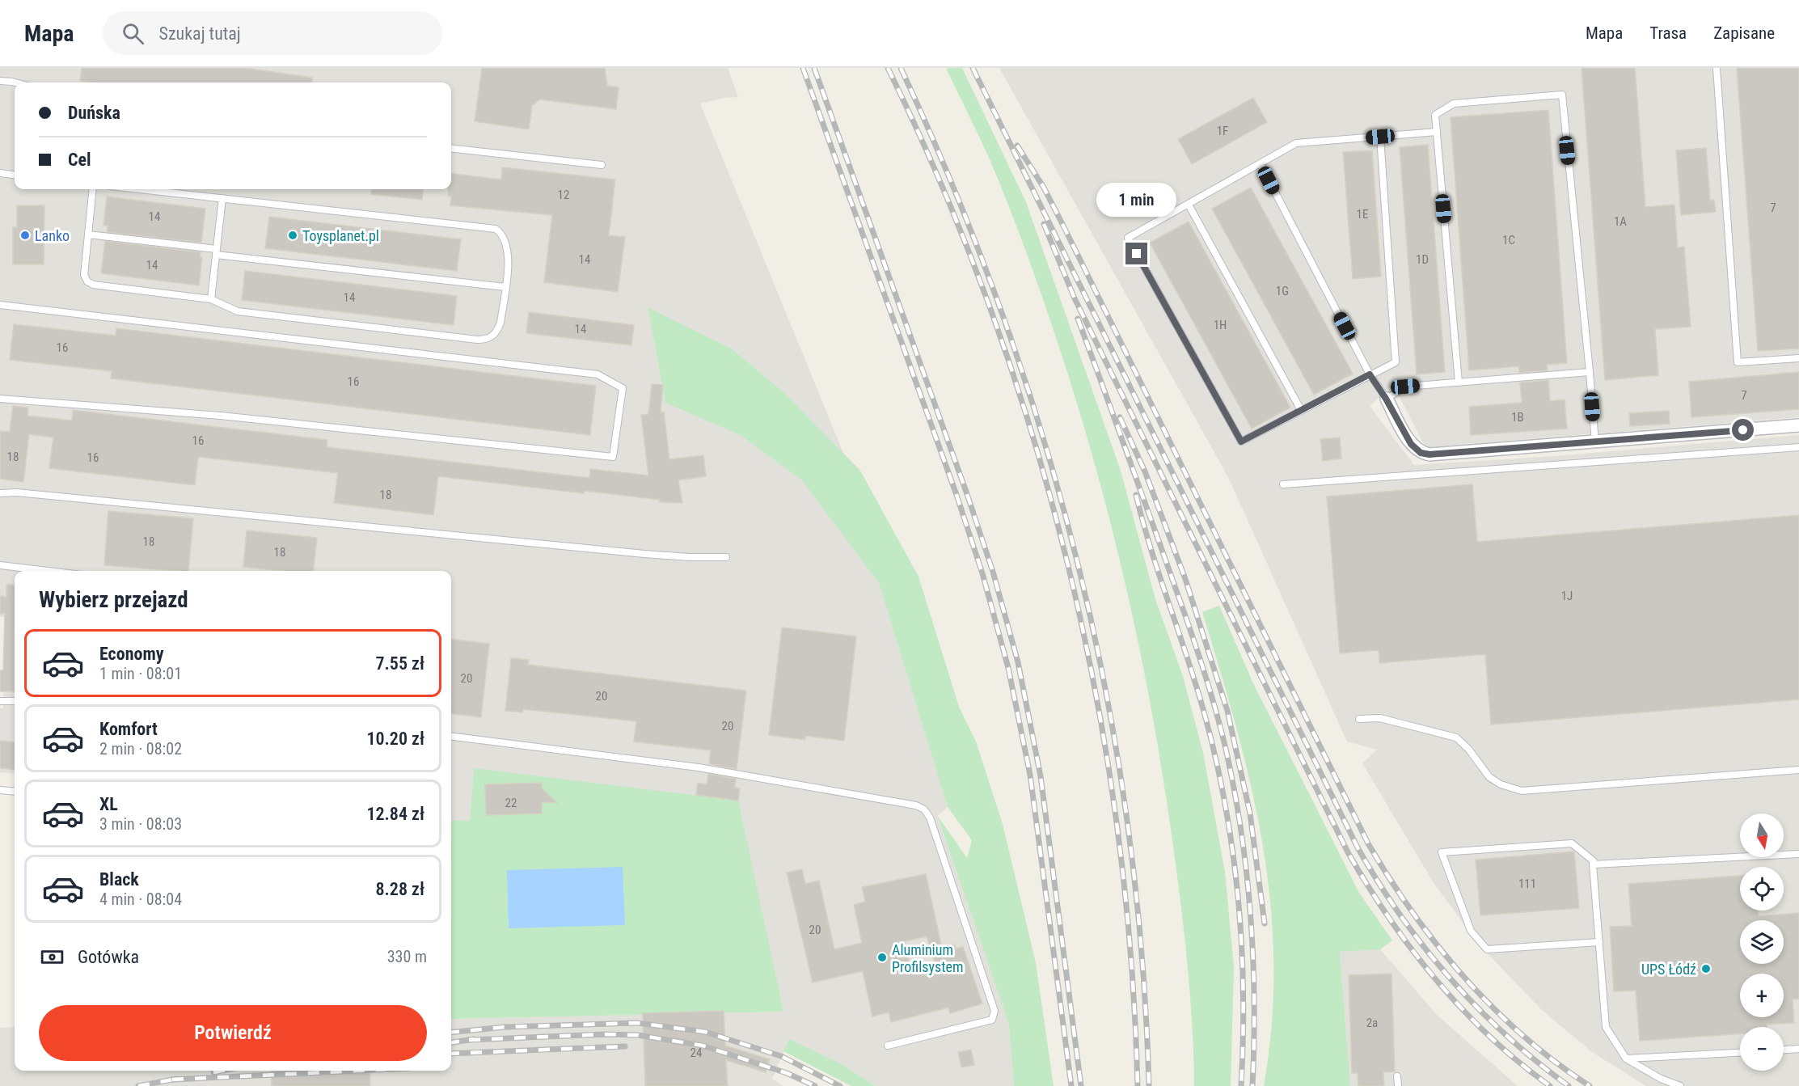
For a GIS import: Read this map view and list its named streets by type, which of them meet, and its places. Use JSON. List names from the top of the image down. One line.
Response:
{"places":["Lanko","Toysplanet.pl","Aluminium Profilsystem","UPS Łódź"],"house_numbers":["1F","12","7","1E","14","1A","1C","14","1D","14","1G","14","1H","14","16","16","7","1B","16","18","16","18","18","18","1J","20","20","20","22","111","20","2a","24"],"north":"bottom","page":{"header":"Mapa","search":"Szukaj tutaj","nav":["Mapa","Trasa","Zapisane"],"banner":["Duńska","Cel"],"bubble":"1 min","heading":"Wybierz przejazd","list":[{"name":"Economy","note":"1 min · 08:01","value":"7.55 zł"},{"name":"Komfort","note":"2 min · 08:02","value":"10.20 zł"},{"name":"XL","note":"3 min · 08:03","value":"12.84 zł"},{"name":"Black","note":"4 min · 08:04","value":"8.28 zł"}],"map_buttons":["+","−"],"pay":["Gotówka","330 m"],"buttons":"Potwierdź"}}
